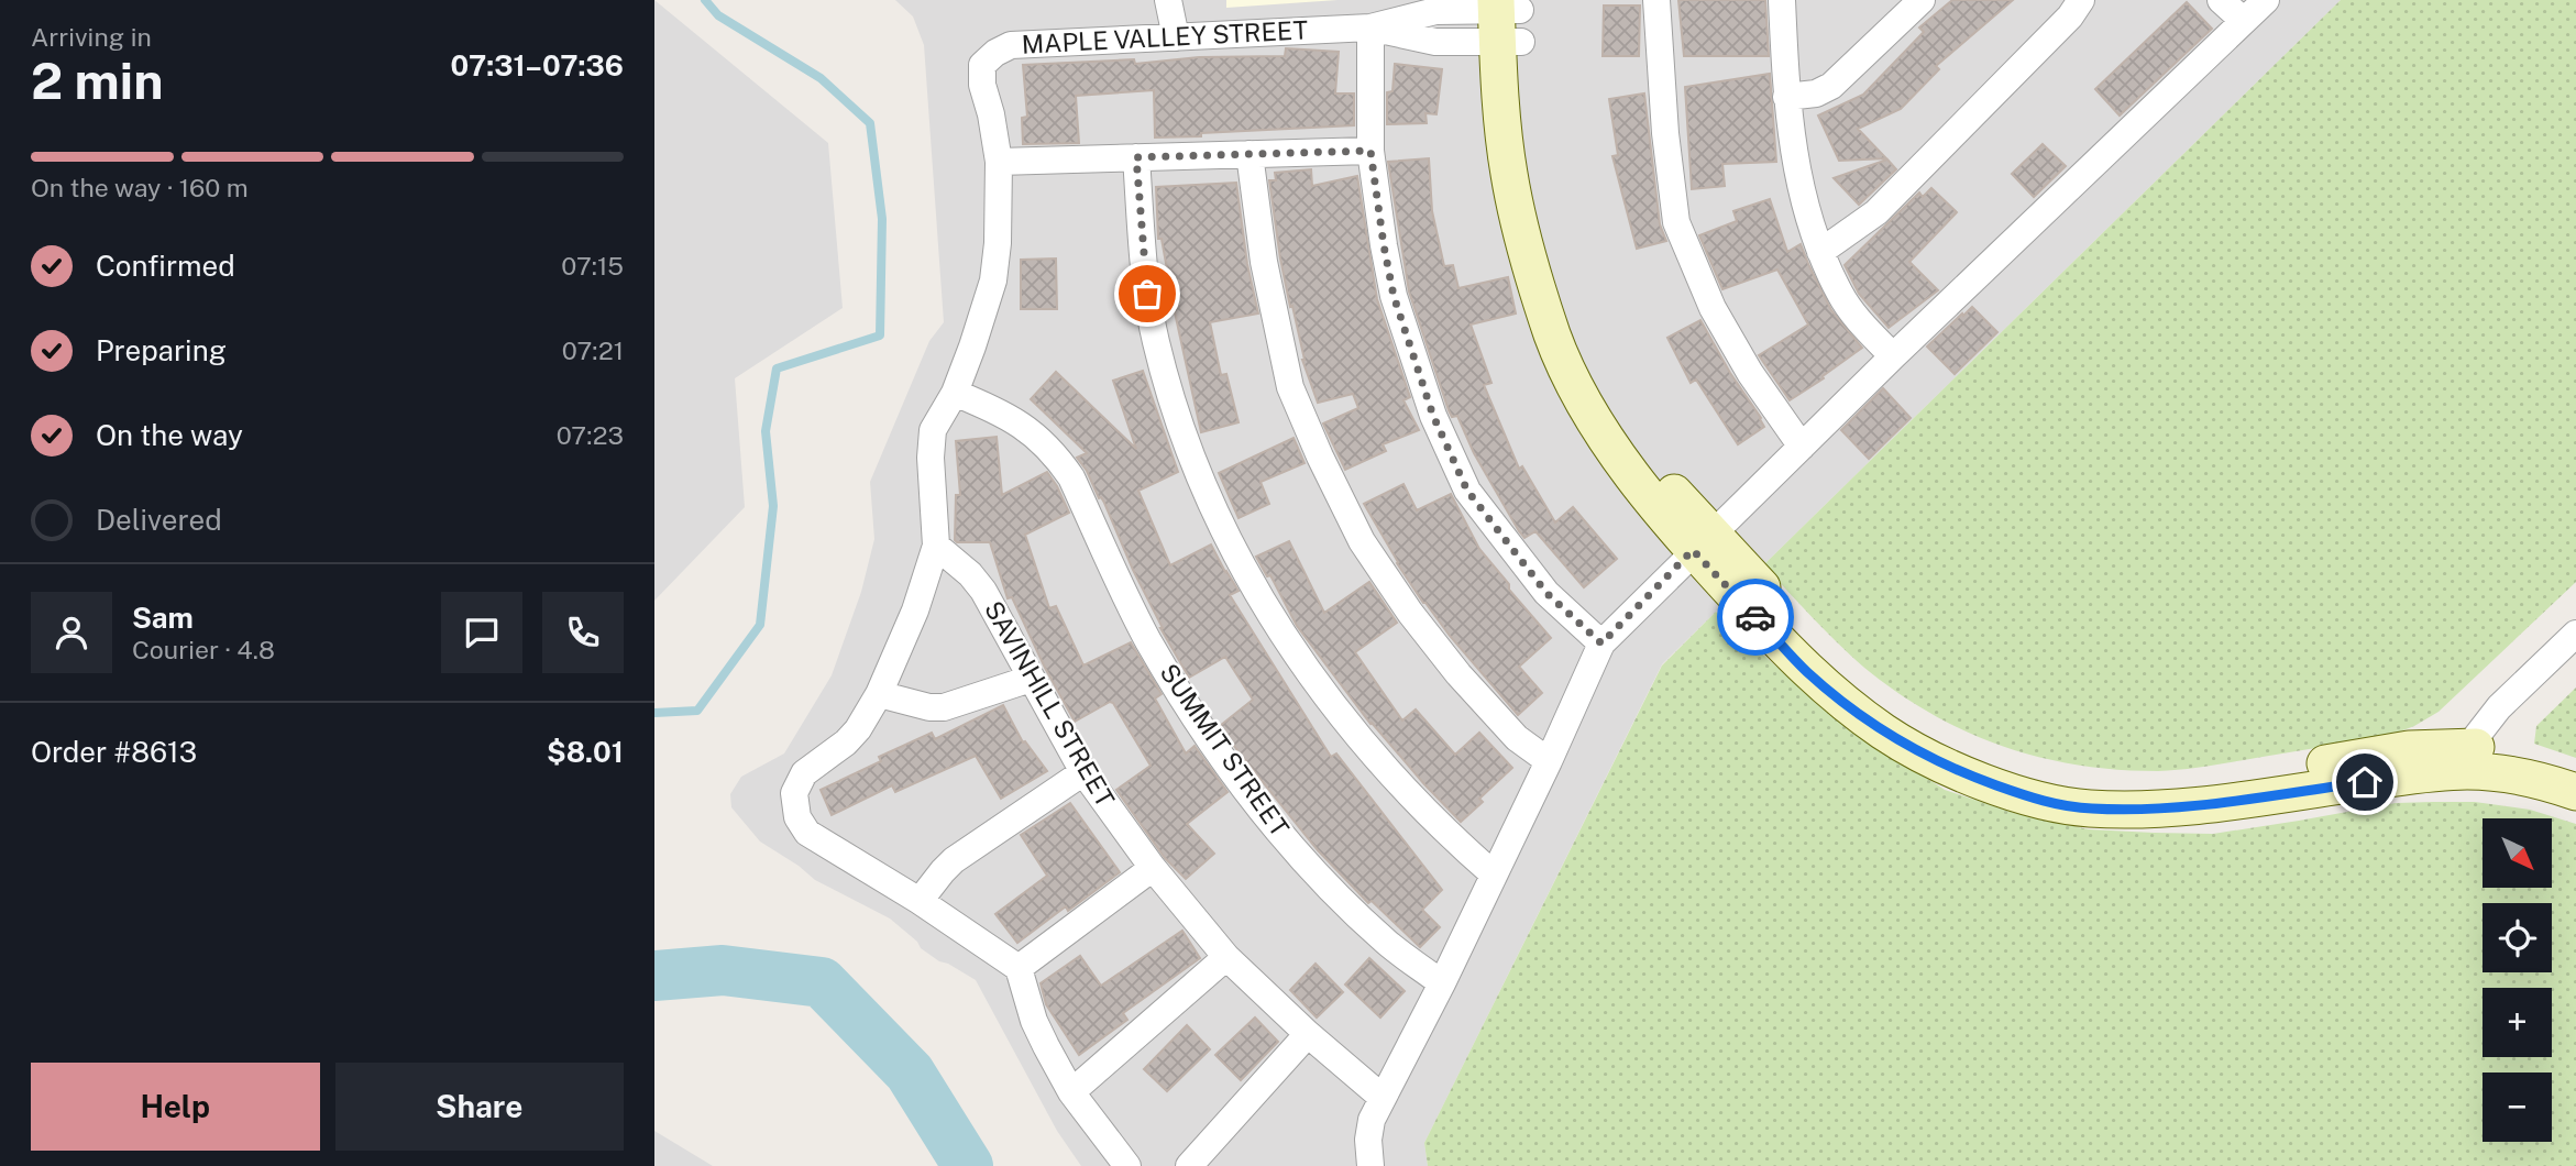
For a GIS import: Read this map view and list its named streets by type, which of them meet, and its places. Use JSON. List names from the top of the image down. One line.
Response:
{"streets":{"street":["MAPLE VALLEY STREET","SAVINHILL STREET","SUMMIT STREET"]},"crossings":[["MAPLE VALLEY STREET","SAVINHILL STREET"],["MAPLE VALLEY STREET","SUMMIT STREET"]],"north":"bottom right","page":{"heading":["2 min","Arriving in","07:31–07:36"],"panel":["Sam","Courier · 4.8","Order #8613","$8.01"],"bar":"On the way · 160 m","list":[["Confirmed","07:15"],["Preparing","07:21"],["On the way","07:23"],"Delivered"],"map_buttons":["+","−"],"buttons":["Help","Share"]}}
